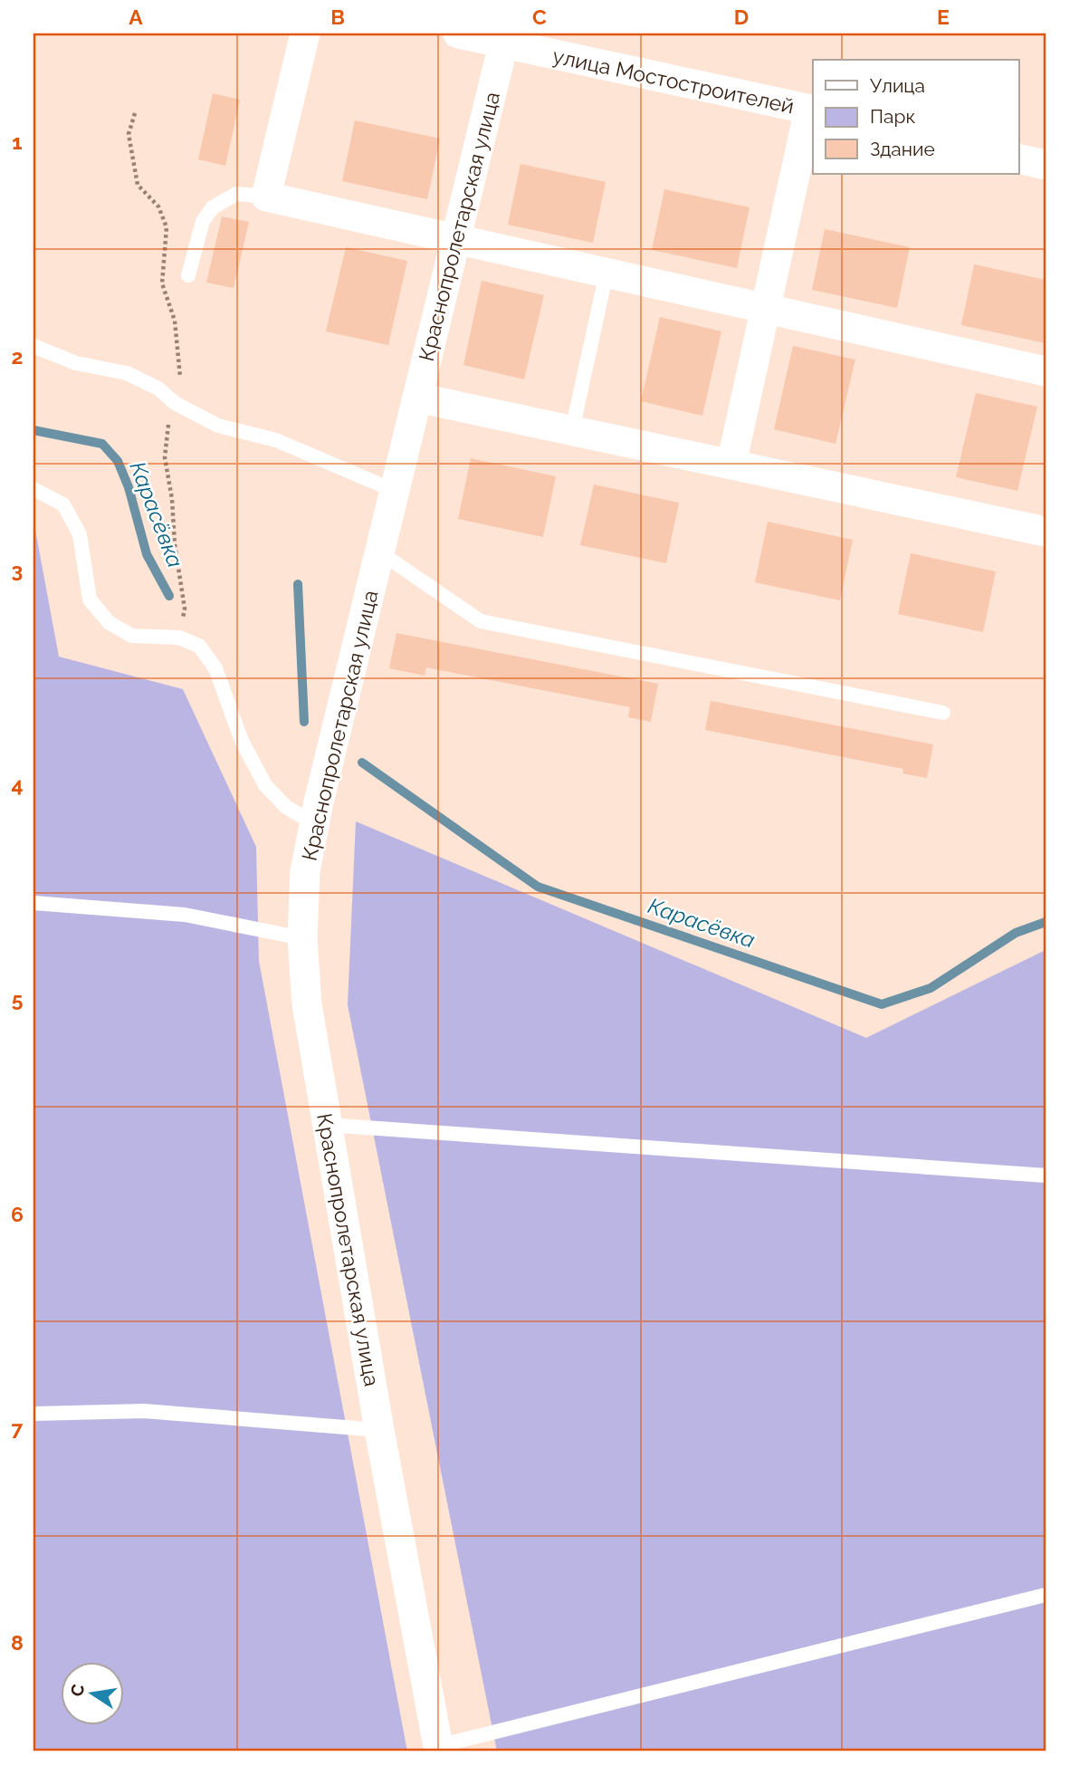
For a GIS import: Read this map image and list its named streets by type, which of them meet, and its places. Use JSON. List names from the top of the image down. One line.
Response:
{"streets":{"street":["улица Мостостроителей","Краснопролетарская улица"]},"crossings":[["улица Мостостроителей","Краснопролетарская улица"]],"water":["Карасёвка"],"legend":["Улица","Парк","Здание"],"north":"left","grid":{"columns":["A","B","C","D","E"],"rows":["1","2","3","4","5","6","7","8"]}}
